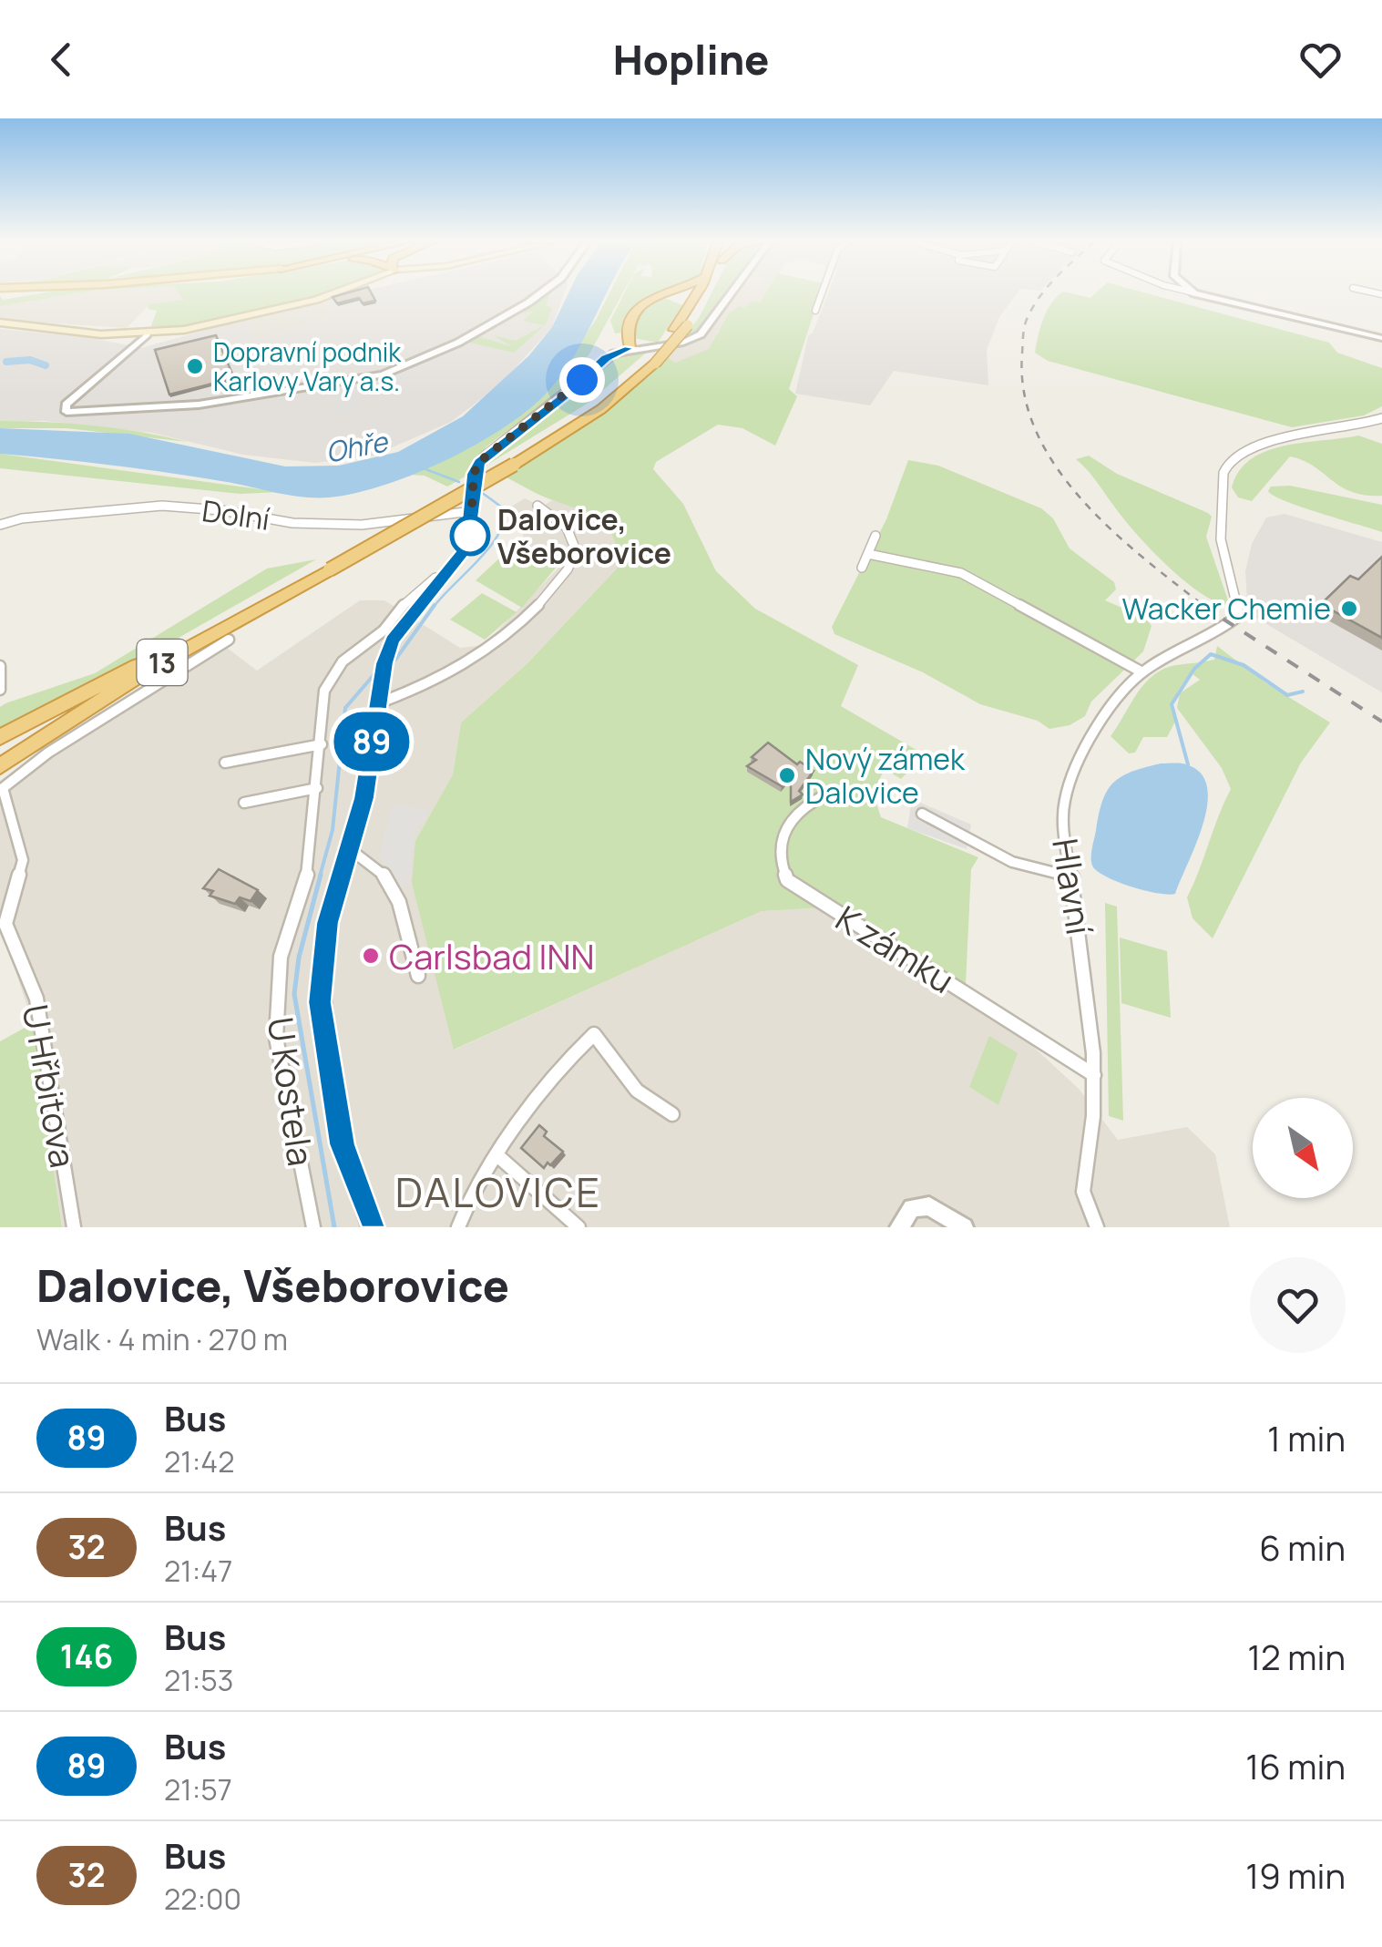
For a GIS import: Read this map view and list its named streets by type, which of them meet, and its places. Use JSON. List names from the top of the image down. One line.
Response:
{"streets":{"highway":["13"],"street":["Dolní","Hlavní","K zámku","U Hřbitova","U Kostela"]},"crossings":[["Hlavní","K zámku"]],"districts":["DALOVICE"],"water":["Ohře"],"places":["Dopravní podnik Karlovy Vary a.s.","Dalovice, Všeborovice","Wacker Chemie","Nový zámek Dalovice","Carlsbad INN"],"lines":["bus line 89"],"north":"bottom right","page":{"header":"Hopline","on_map":"89","heading":["Dalovice, Všeborovice","Walk · 4 min · 270 m"],"list":[{"mark":"89","name":"Bus","note":"21:42","value":"1 min"},{"mark":"32","name":"Bus","note":"21:47","value":"6 min"},{"mark":"146","name":"Bus","note":"21:53","value":"12 min"},{"mark":"89","name":"Bus","note":"21:57","value":"16 min"},{"mark":"32","name":"Bus","note":"22:00","value":"19 min"}]}}
